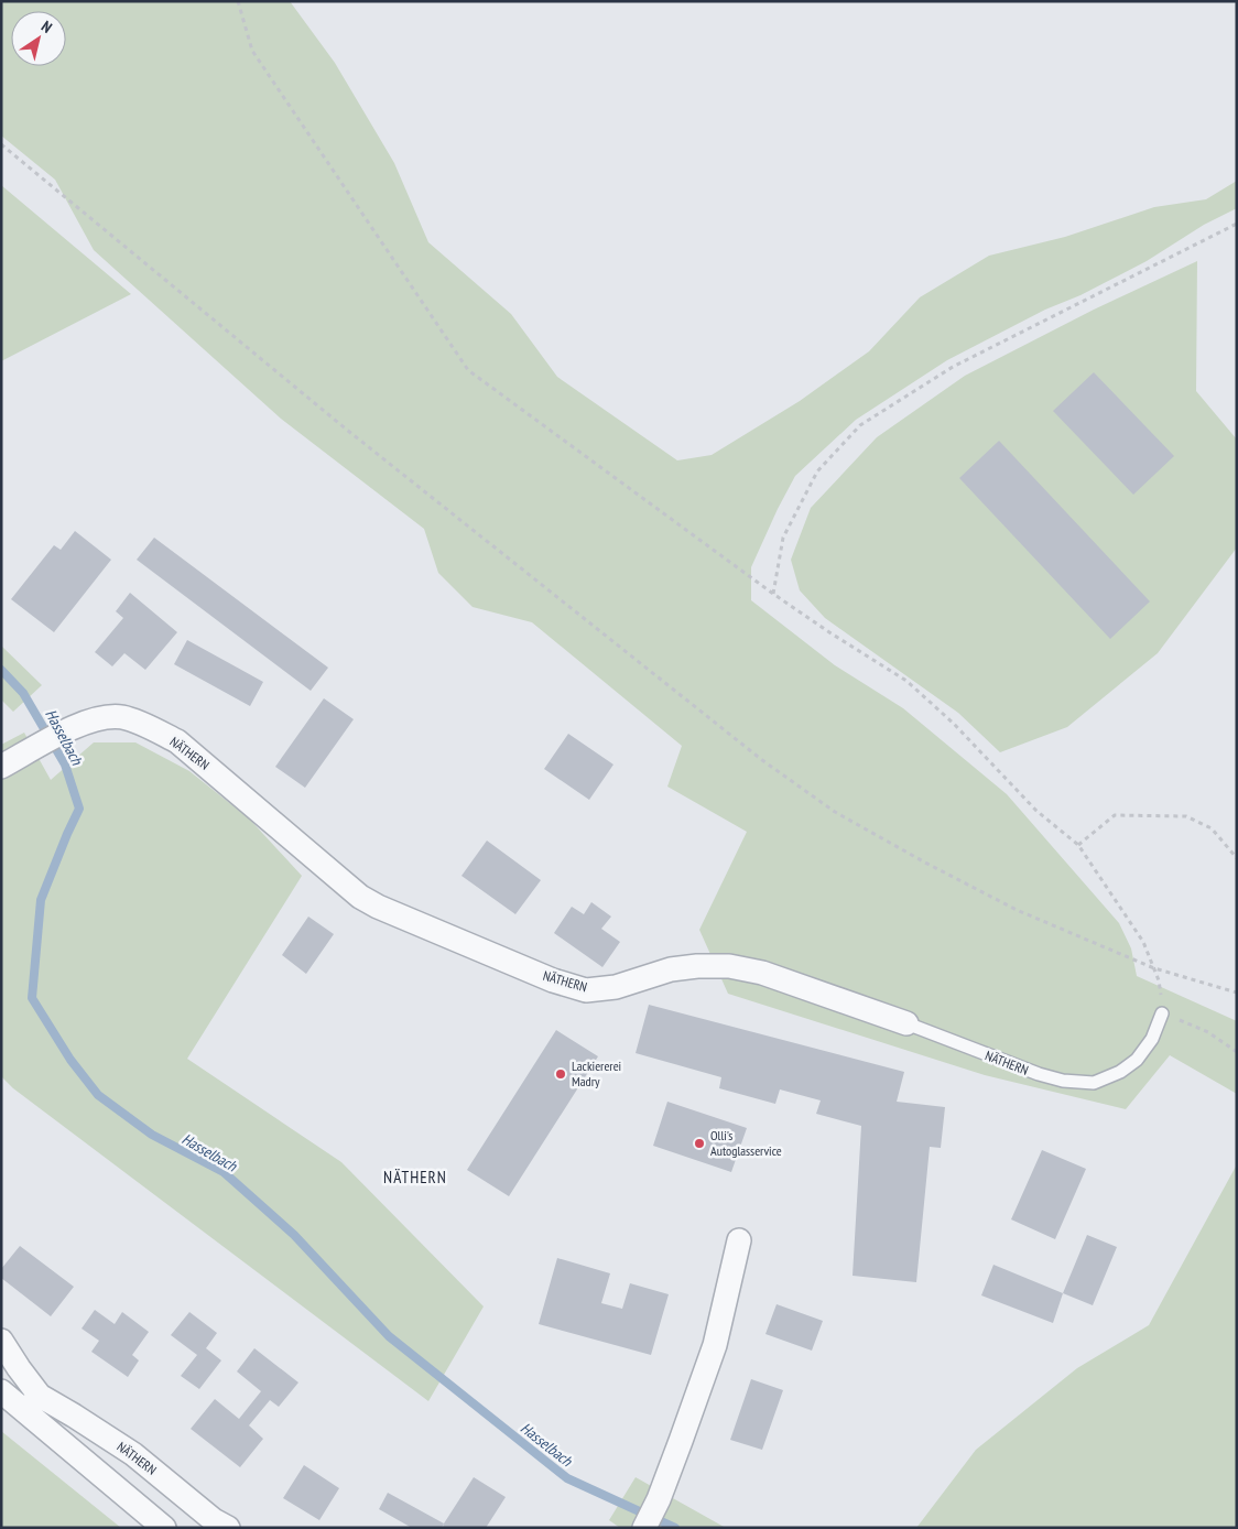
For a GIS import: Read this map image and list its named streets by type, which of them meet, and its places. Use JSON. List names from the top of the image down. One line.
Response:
{"streets":{"street":["NÄTHERN"]},"districts":["NÄTHERN"],"water":["Hasselbach"],"places":["Lackiererei Madry","Olli's Autoglasservice"],"north":"top right"}
